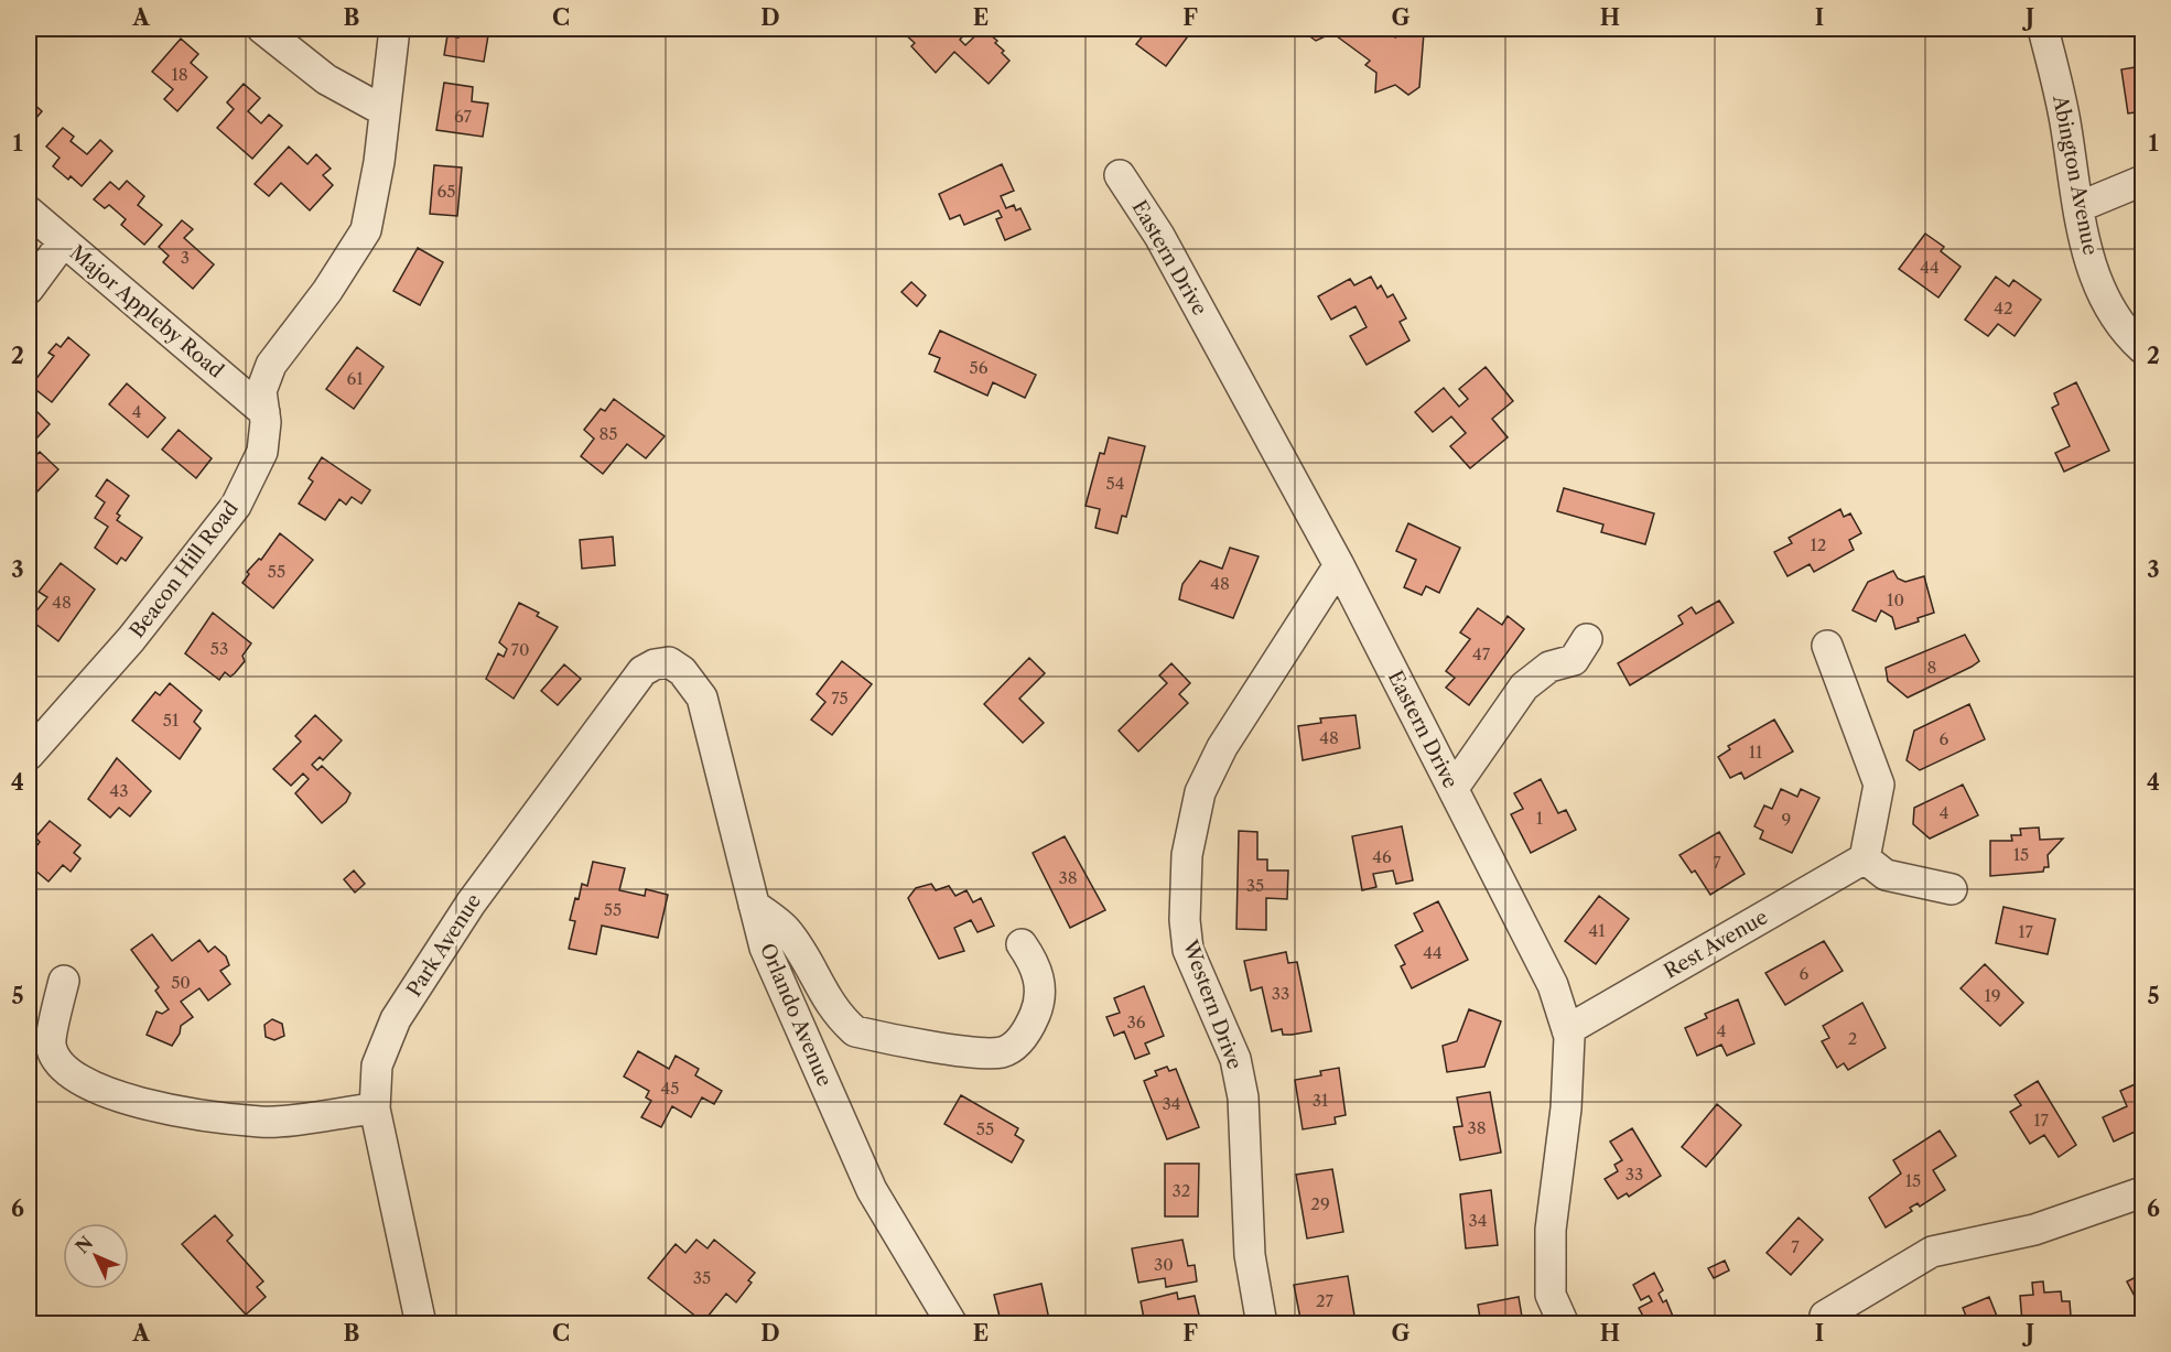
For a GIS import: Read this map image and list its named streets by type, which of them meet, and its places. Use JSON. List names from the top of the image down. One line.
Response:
{"streets":{"street":["Abington Avenue","Eastern Drive","Major Appleby Road","Beacon Hill Road","Rest Avenue","Park Avenue","Western Drive","Orlando Avenue"]},"crossings":[["Eastern Drive","Rest Avenue"],["Eastern Drive","Western Drive"],["Major Appleby Road","Beacon Hill Road"],["Park Avenue","Orlando Avenue"]],"house_numbers":["18","67","65","3","44","42","56","61","4","85","54","12","55","48","10","48","53","70","47","8","75","51","48","6","11","43","4","1","9","15","46","7","38","35","55","41","17","44","6","50","33","19","36","4","2","45","31","34","17","38","55","33","15","32","29","34","7","30","35","27"],"north":"top left","grid":{"columns":["A","B","C","D","E","F","G","H","I","J"],"rows":["1","2","3","4","5","6"]}}
